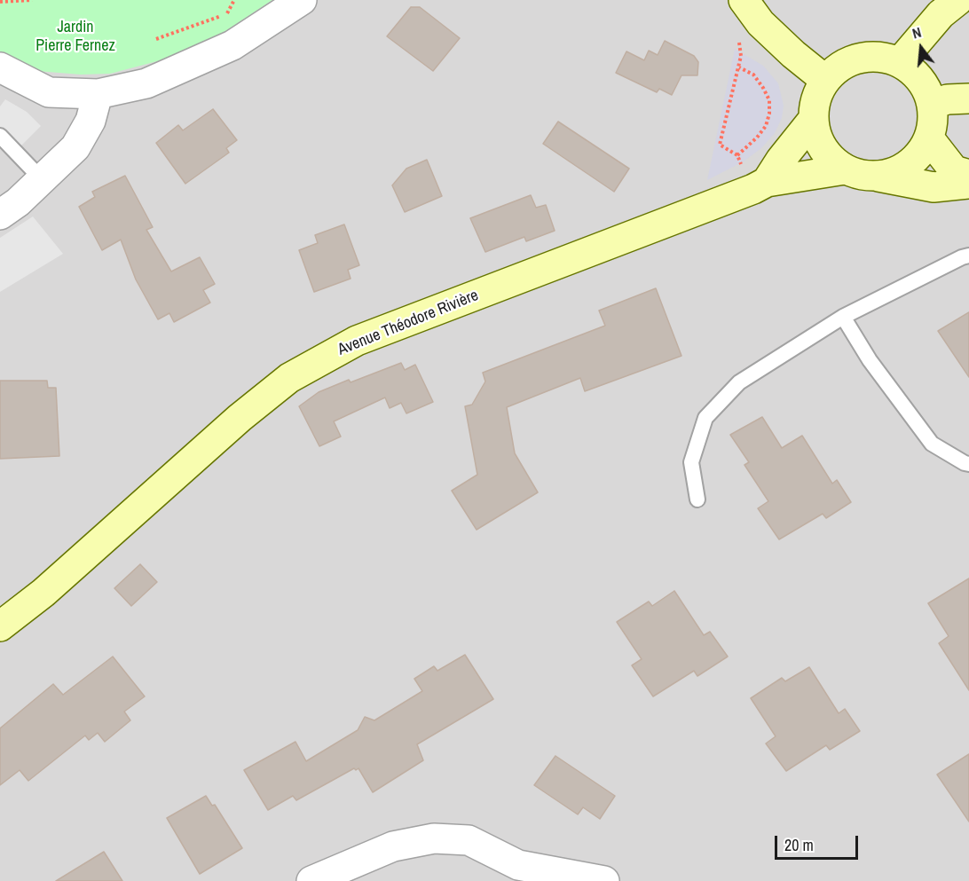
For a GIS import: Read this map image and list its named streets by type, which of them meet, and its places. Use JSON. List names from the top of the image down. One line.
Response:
{"streets":{"main road":["Avenue Théodore Rivière"]},"parks":["Jardin Pierre Fernez"],"scale_bar":"20 m","north":"top"}
